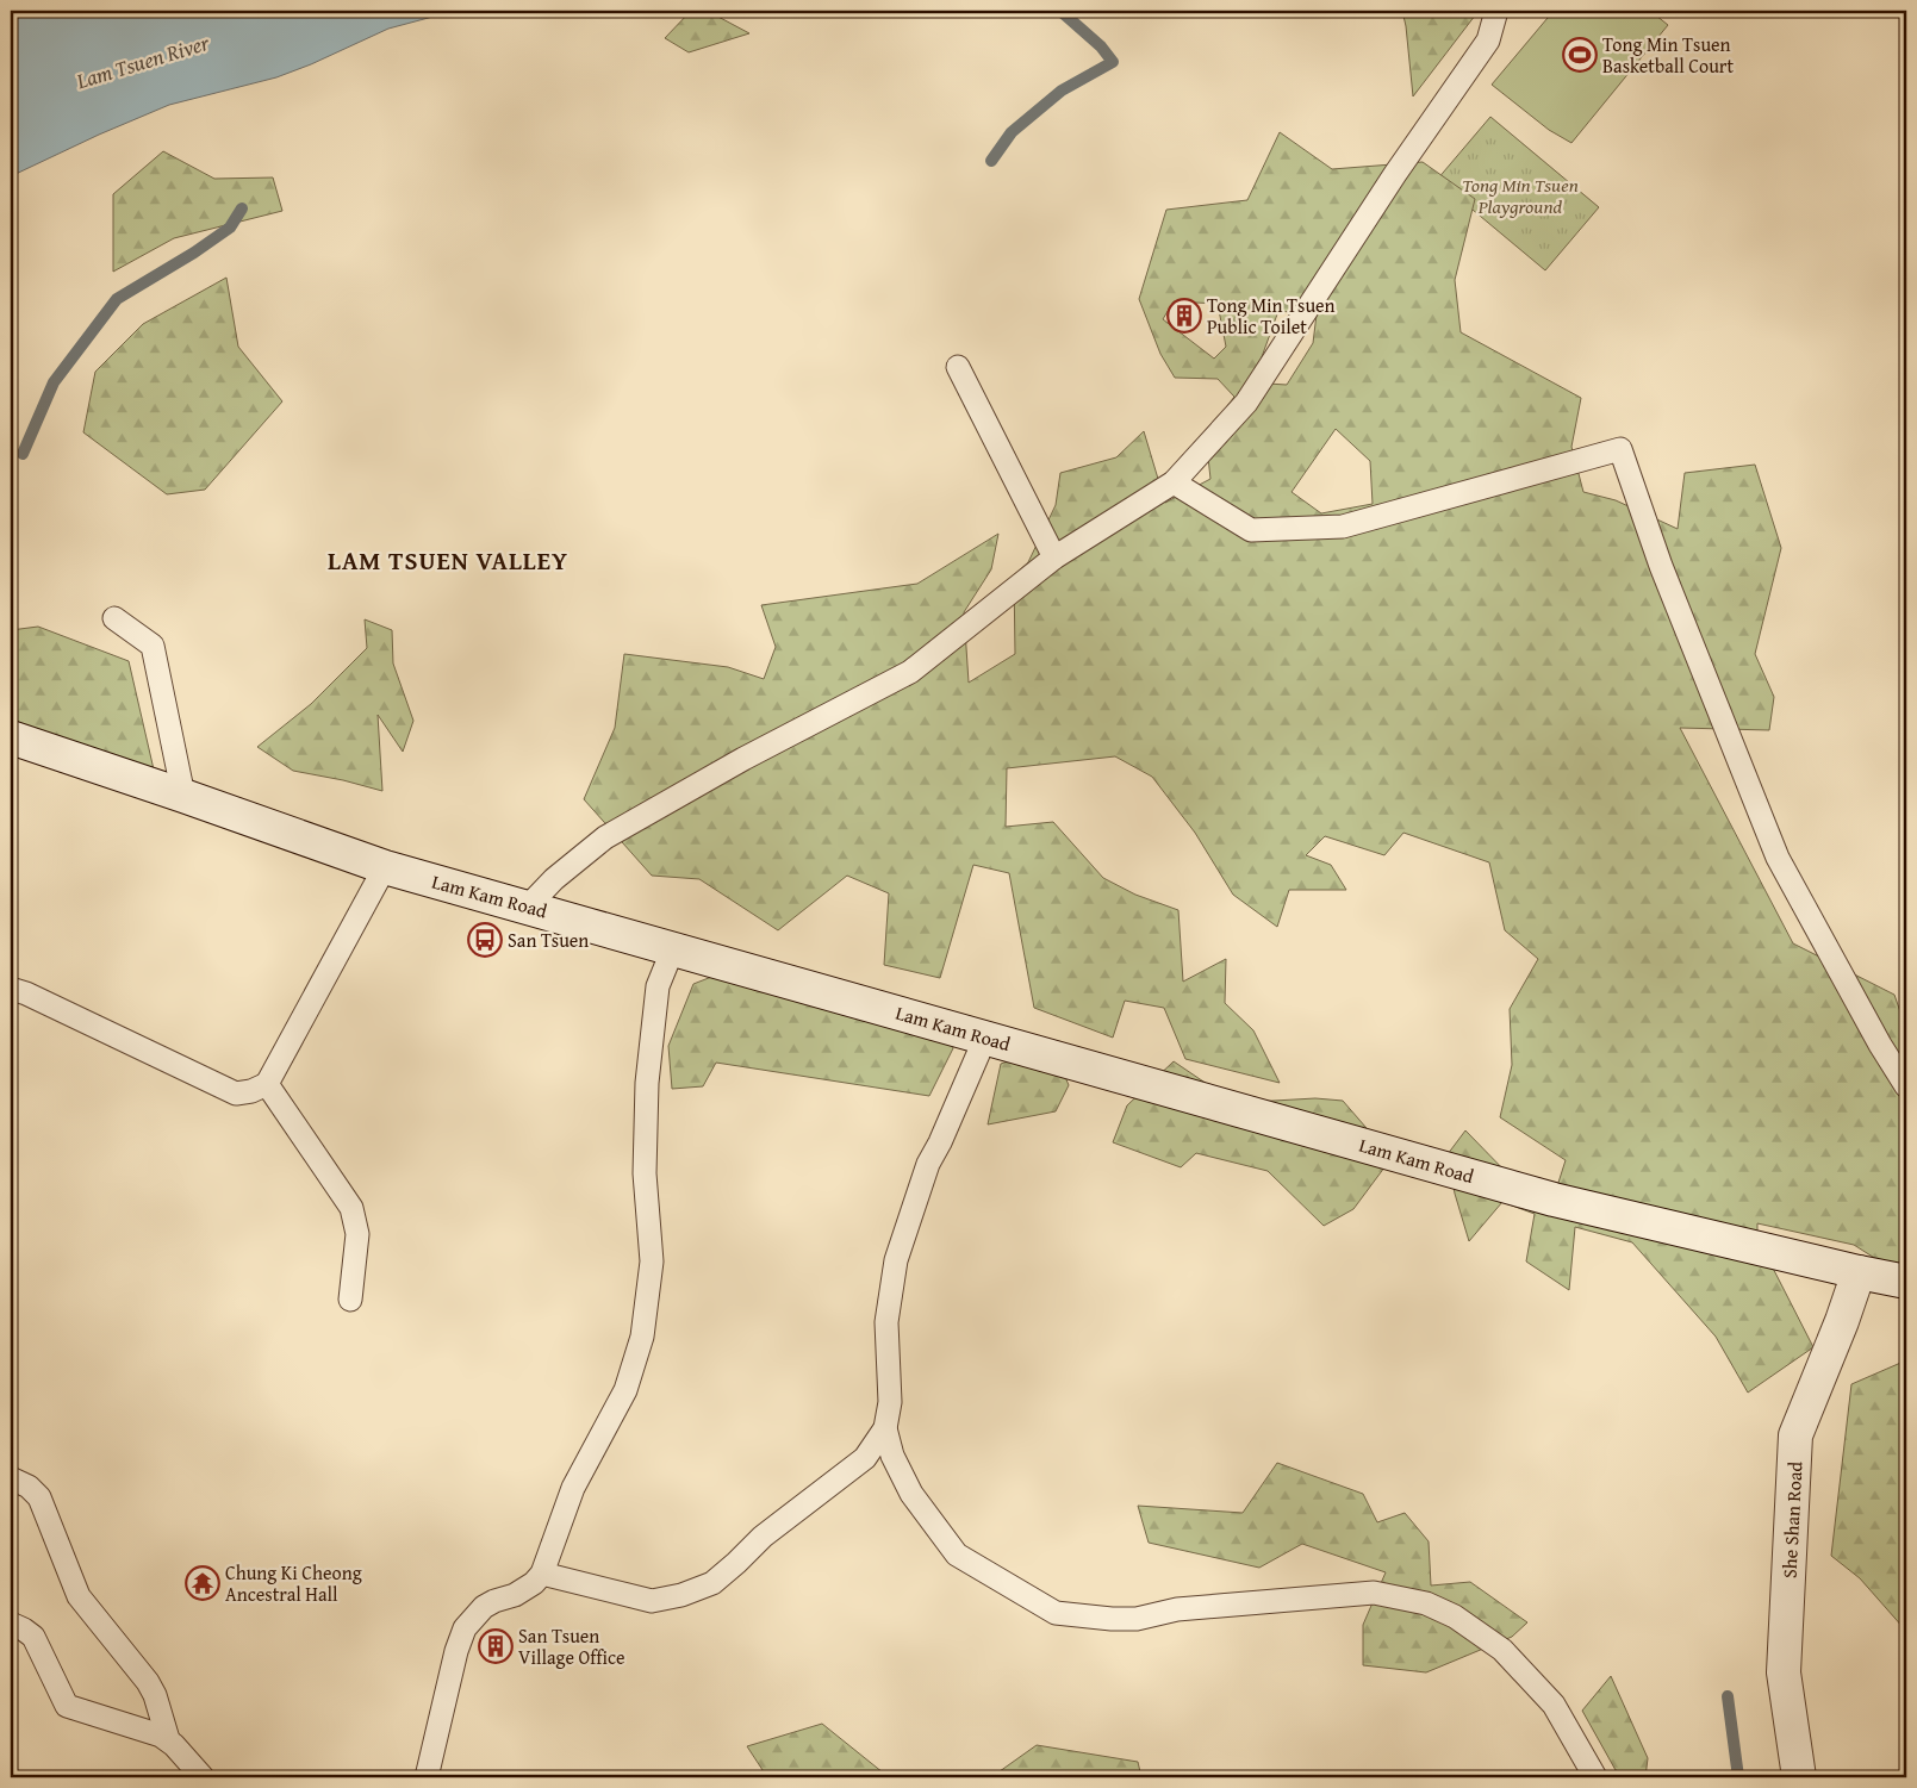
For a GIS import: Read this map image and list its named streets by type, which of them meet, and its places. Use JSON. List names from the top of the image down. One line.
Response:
{"streets":{"main road":["Lam Kam Road","She Shan Road"]},"crossings":[["Lam Kam Road","She Shan Road"]],"districts":["LAM TSUEN VALLEY"],"water":["Lam Tsuen River"],"parks":["Tong Min Tsuen Playground"],"places":{"sports":["Tong Min Tsuen Basketball Court"],"building":["Tong Min Tsuen Public Toilet","San Tsuen Village Office"],"bus stop":["San Tsuen"],"temple":["Chung Ki Cheong Ancestral Hall"]}}
